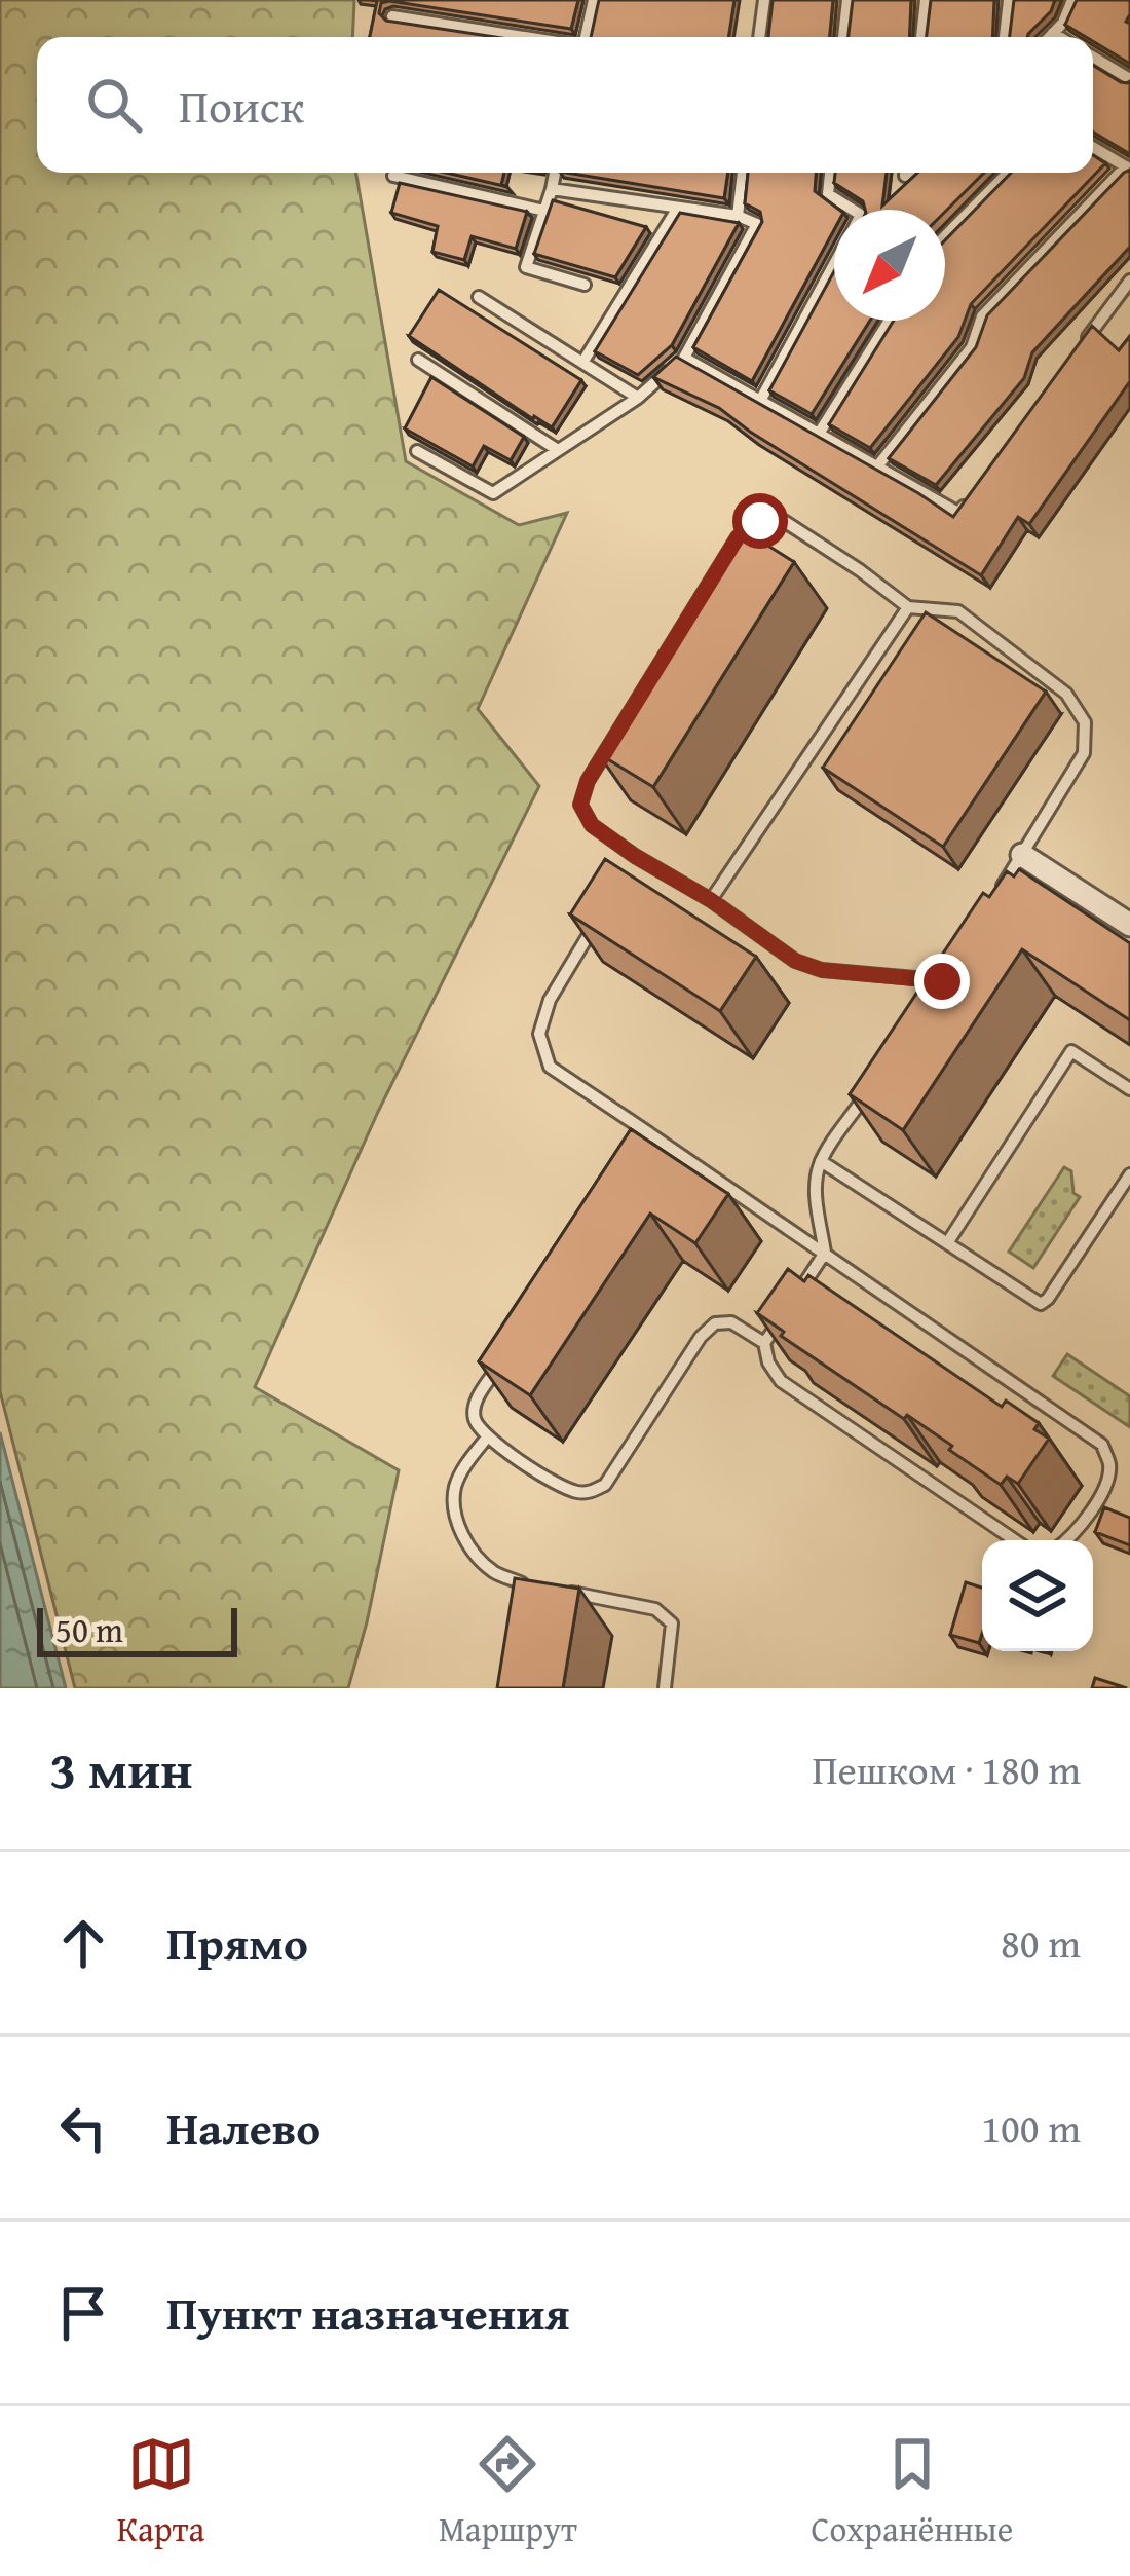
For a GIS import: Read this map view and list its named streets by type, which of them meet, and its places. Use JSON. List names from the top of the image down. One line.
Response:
{"scale_bar":"50 m","north":"bottom left","page":{"search":"Поиск","scale":"50 m","heading":["3 мин","Пешком · 180 m"],"list":[["Прямо","80 m"],["Налево","100 m"],"Пункт назначения"],"nav":["Карта","Маршрут","Сохранённые"]}}
